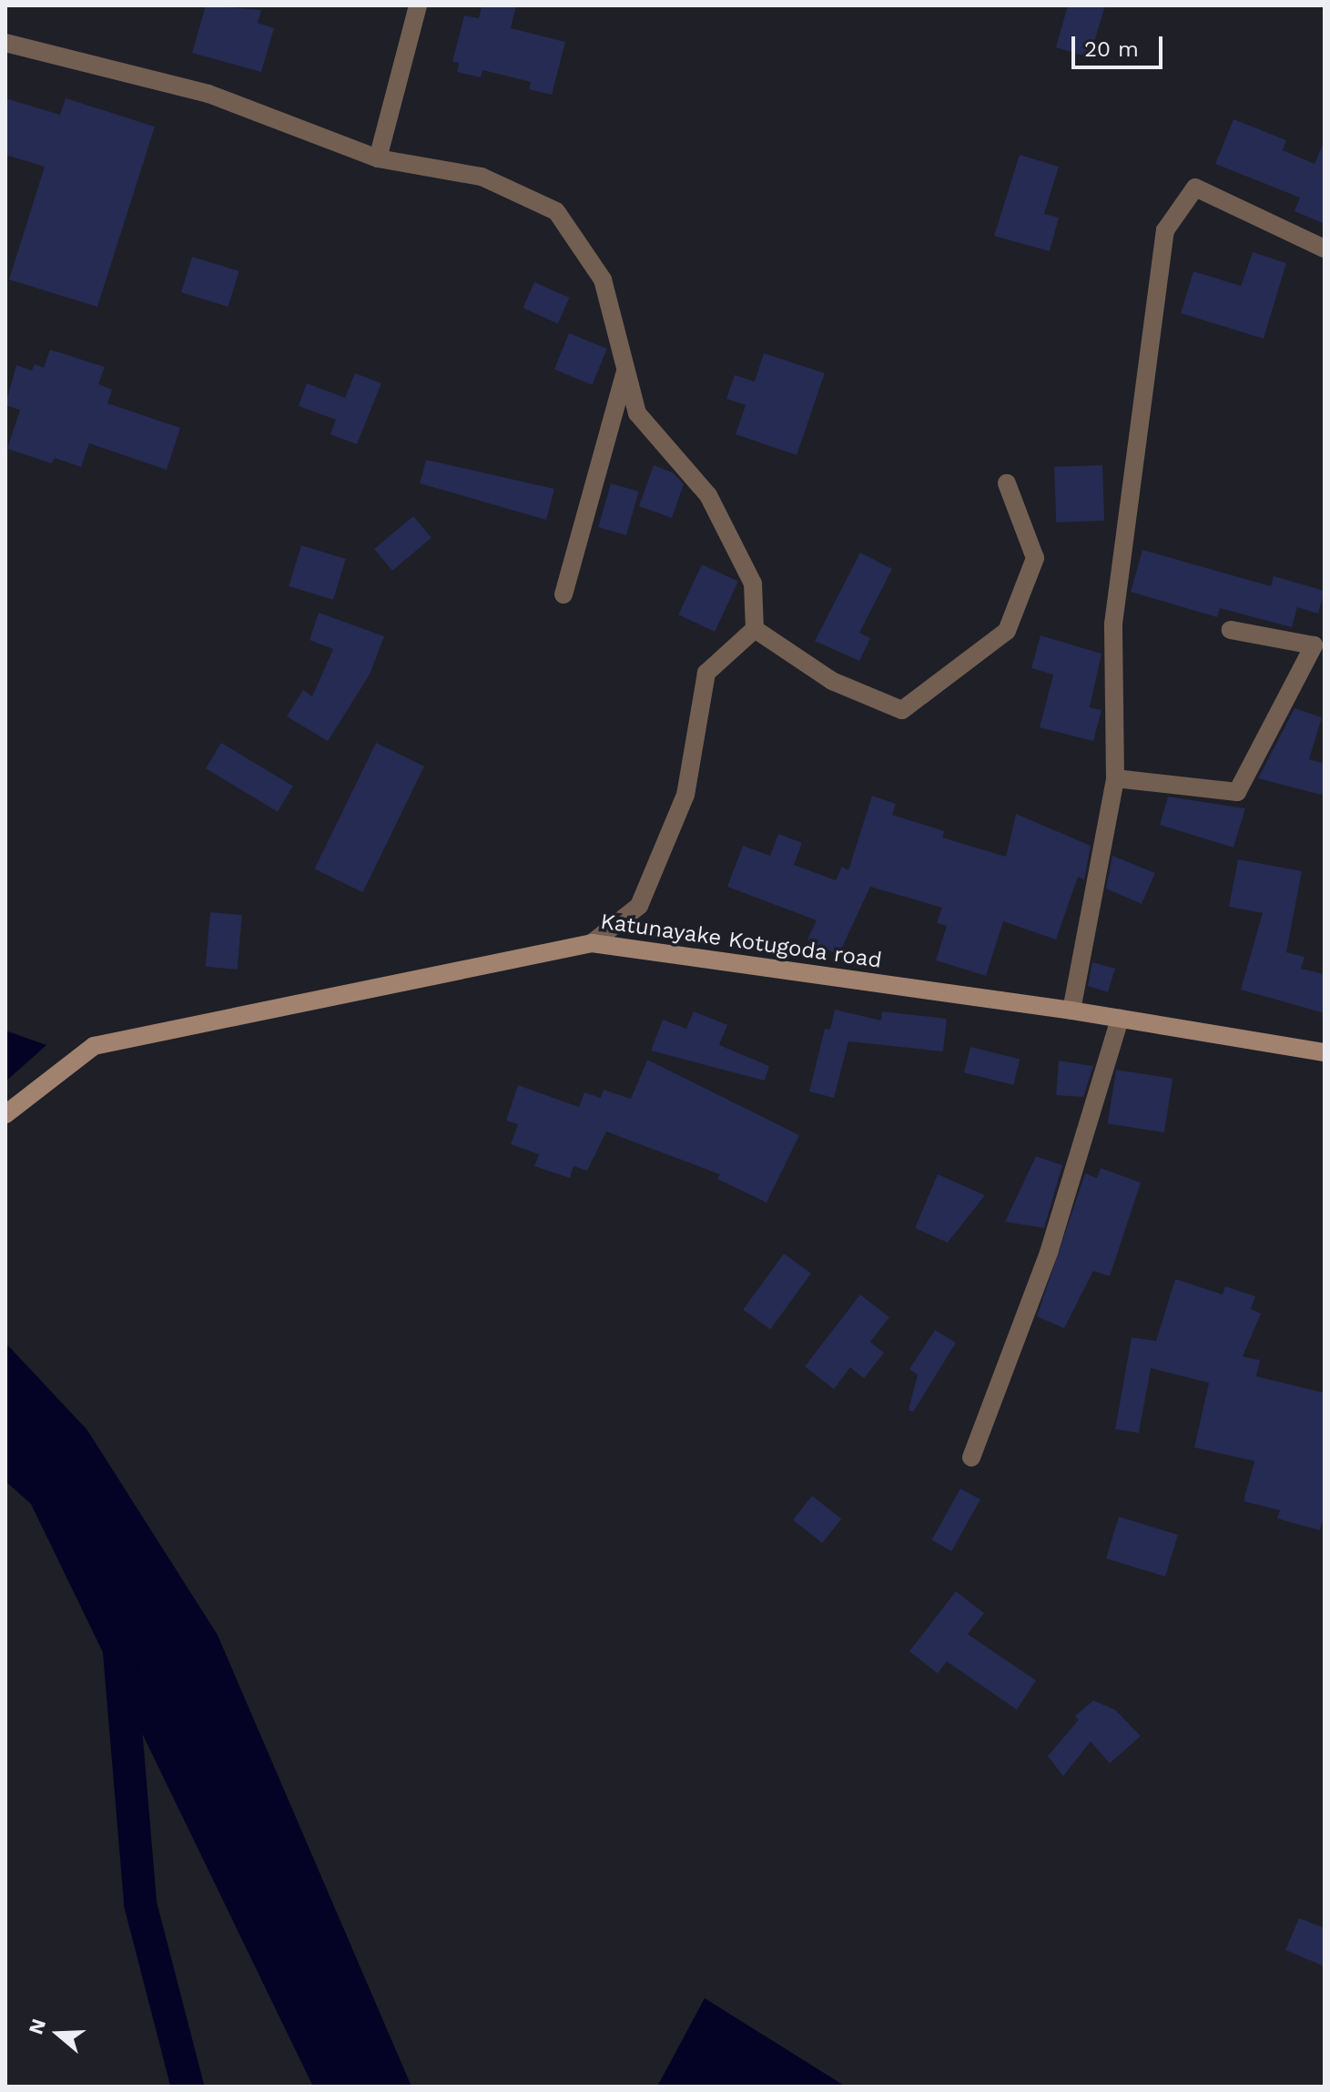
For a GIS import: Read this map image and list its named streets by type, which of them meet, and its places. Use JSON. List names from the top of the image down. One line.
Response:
{"streets":{"main road":["Katunayake Kotugoda road"]},"scale_bar":"20 m","north":"left"}
